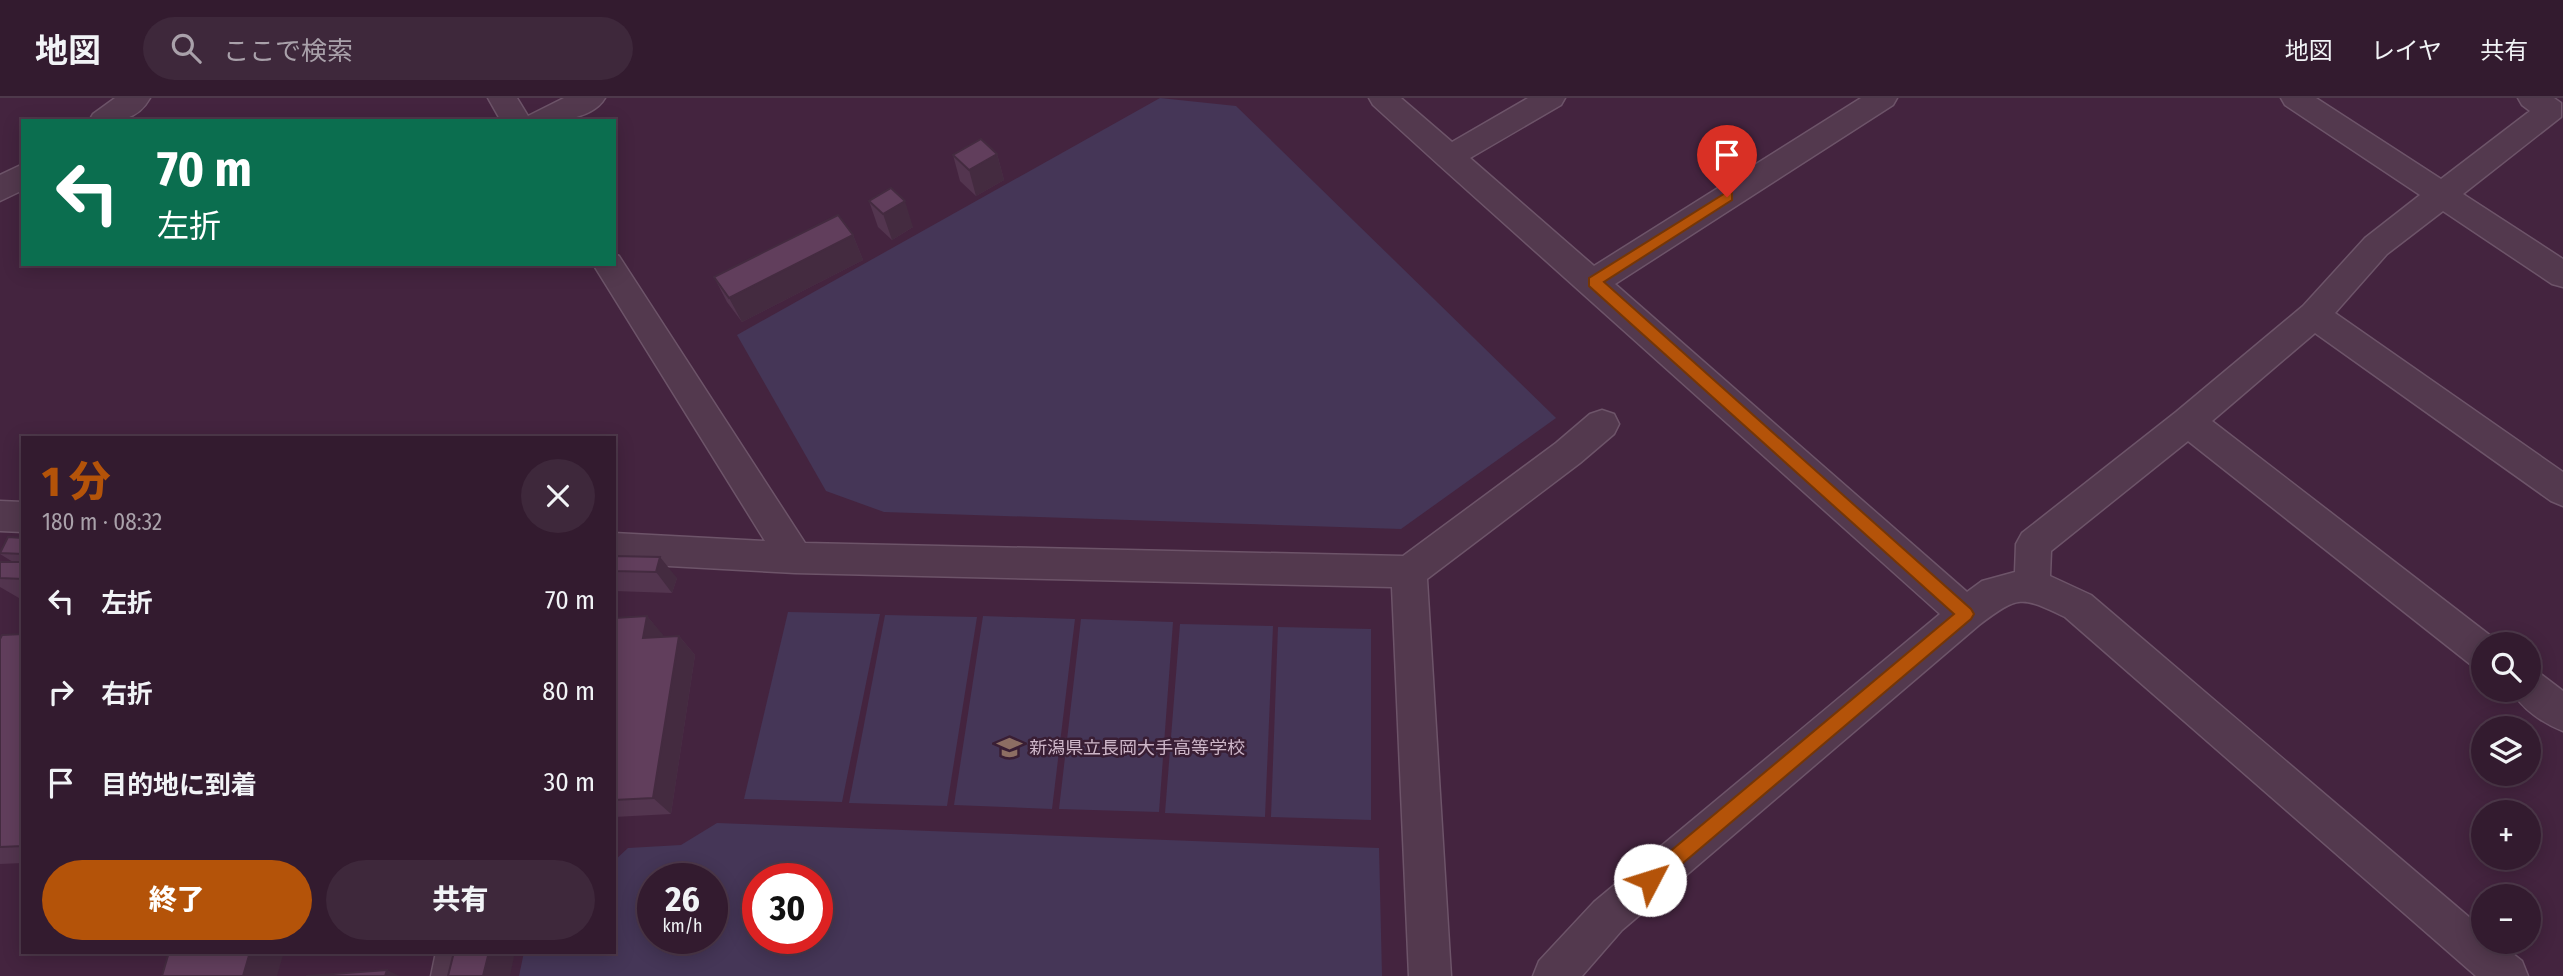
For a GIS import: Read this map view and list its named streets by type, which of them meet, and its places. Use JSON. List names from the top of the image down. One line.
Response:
{"places":{"school or university":["新潟県立長岡大手高等学校"]},"page":{"header":"地図","search":"ここで検索","nav":["地図","レイヤ","共有"],"turn":["70 m","左折"],"heading":["1 分","180 m · 08:32"],"list":[{"name":"左折","value":"70 m"},{"name":"右折","value":"80 m"},{"name":"目的地に到着","value":"30 m"}],"map_buttons":["+","−"],"buttons":["終了","共有"],"speed":"26 km/h","limit":"30"}}
